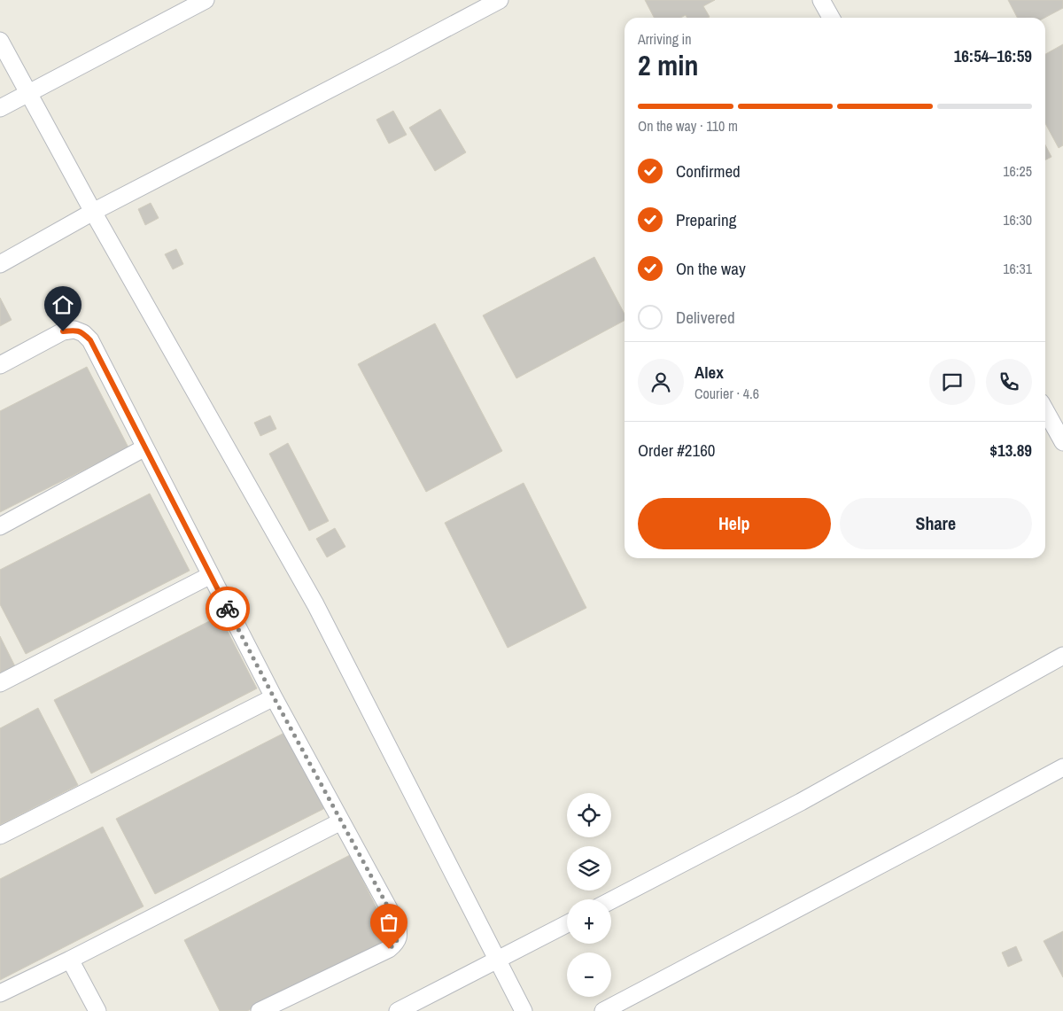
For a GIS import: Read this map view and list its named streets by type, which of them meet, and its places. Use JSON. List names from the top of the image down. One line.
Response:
{"page":{"heading":["2 min","Arriving in","16:54–16:59"],"panel":["Alex","Courier · 4.6","Order #2160","$13.89"],"bar":"On the way · 110 m","list":[["Confirmed","16:25"],["Preparing","16:30"],["On the way","16:31"],"Delivered"],"buttons":["Help","Share"],"map_buttons":["+","−"]}}
